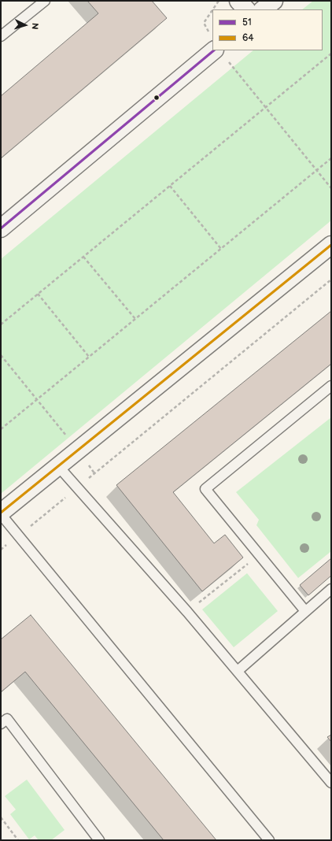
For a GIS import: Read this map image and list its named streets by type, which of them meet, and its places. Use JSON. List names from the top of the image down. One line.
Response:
{"lines":["transit line 51","transit line 64"],"legend":["51","64"],"north":"right"}
